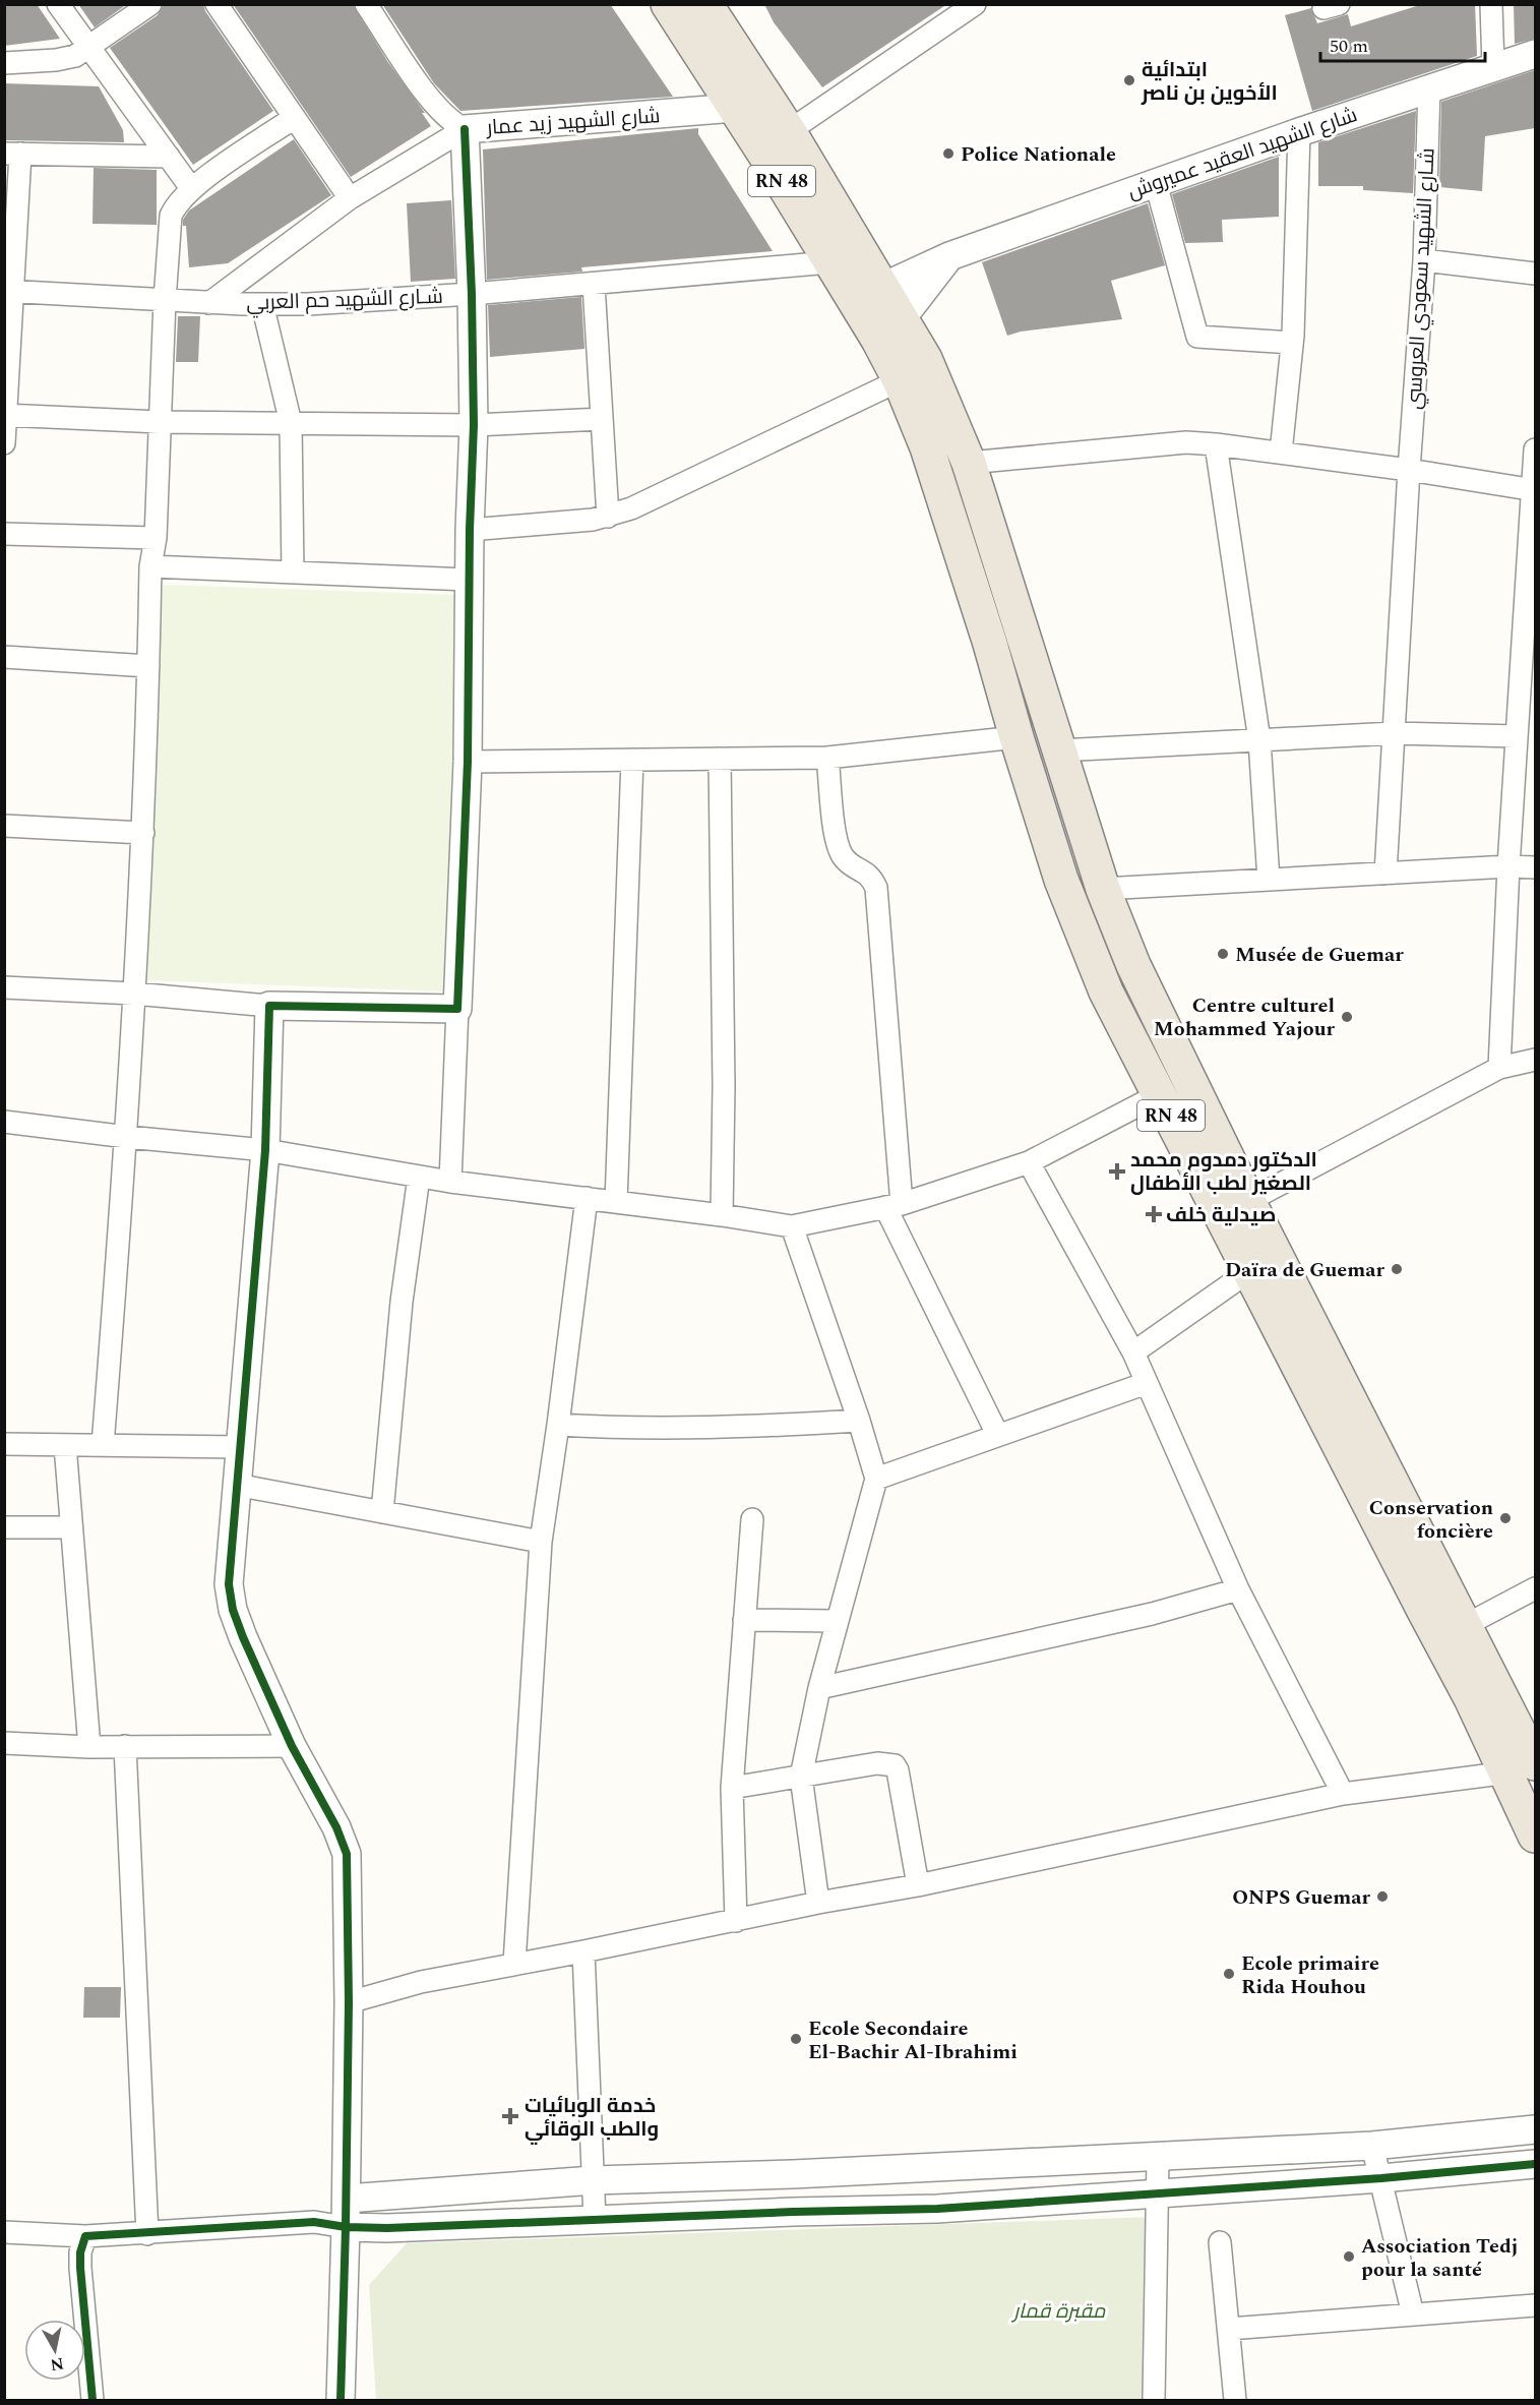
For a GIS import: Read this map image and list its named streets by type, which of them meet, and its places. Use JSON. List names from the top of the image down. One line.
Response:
{"streets":{"highway":["RN 48"],"street":["شارع الشهيد زيد عمار","شارع الشهيد العقيد عميروش","شـارع الشهيد سعودي العروسي","شـارع الشهيد حم العربي"]},"crossings":[["شارع الشهيد زيد عمار","RN 48"],["شارع الشهيد زيد عمار","شـارع الشهيد حم العربي"],["شارع الشهيد العقيد عميروش","RN 48"],["شارع الشهيد العقيد عميروش","شـارع الشهيد سعودي العروسي"],["RN 48","شـارع الشهيد حم العربي"]],"parks":["مقبرة قمار"],"places":{"other":["ابتدائية الأخوين بن ناصر","Police Nationale","Musée de Guemar","Centre culturel Mohammed Yajour","Daïra de Guemar","Conservation foncière","ONPS Guemar","Ecole primaire Rida Houhou","Ecole Secondaire El-Bachir Al-Ibrahimi","Association Tedj pour la santé"],"health":["الدكتور دمدوم محمد الصغير لطب الأطفال","صيدلية خلف","خدمة الوبائيات والطب الوقائي"]},"scale_bar":"50 m","north":"bottom"}
